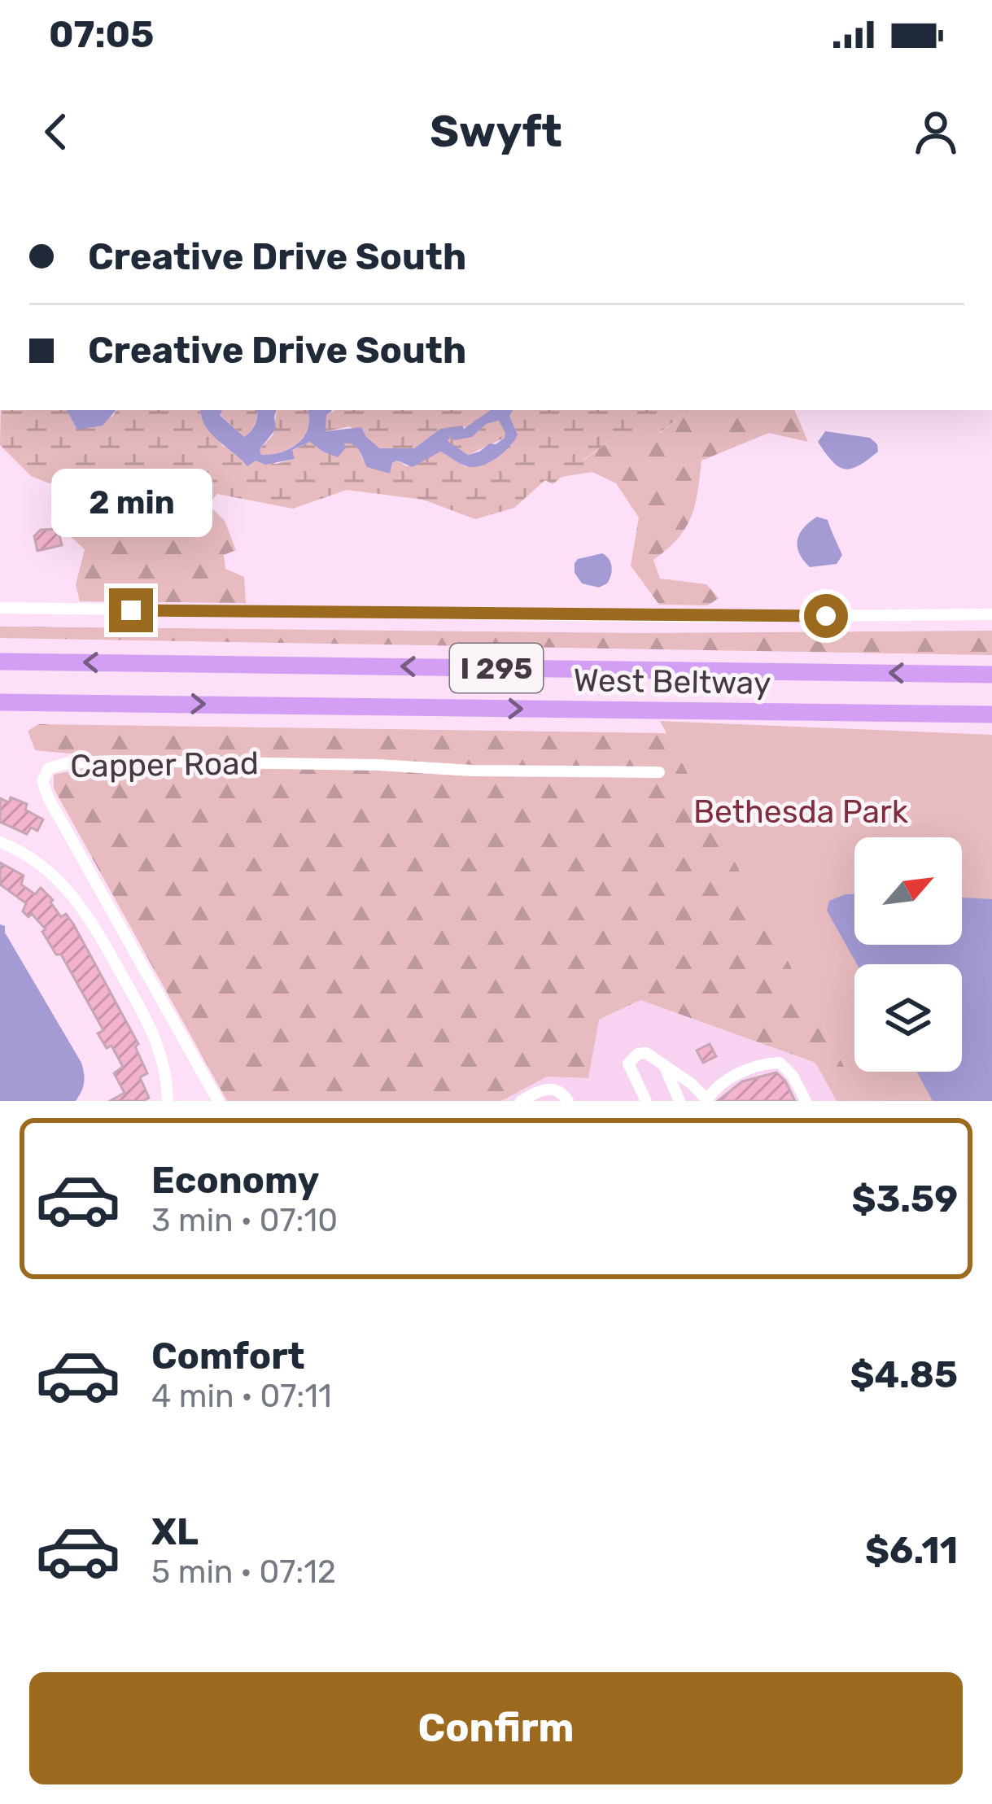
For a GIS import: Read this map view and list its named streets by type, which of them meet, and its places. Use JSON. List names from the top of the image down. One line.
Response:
{"streets":{"highway":["I 295","West Beltway"],"street":["Capper Road"]},"parks":["Bethesda Park"],"north":"top right","page":{"status":"07:05","header":"Swyft","banner":["Creative Drive South","Creative Drive South"],"bubble":"2 min","list":[{"name":"Economy","note":"3 min · 07:10","value":"$3.59"},{"name":"Comfort","note":"4 min · 07:11","value":"$4.85"},{"name":"XL","note":"5 min · 07:12","value":"$6.11"}],"buttons":"Confirm"}}
